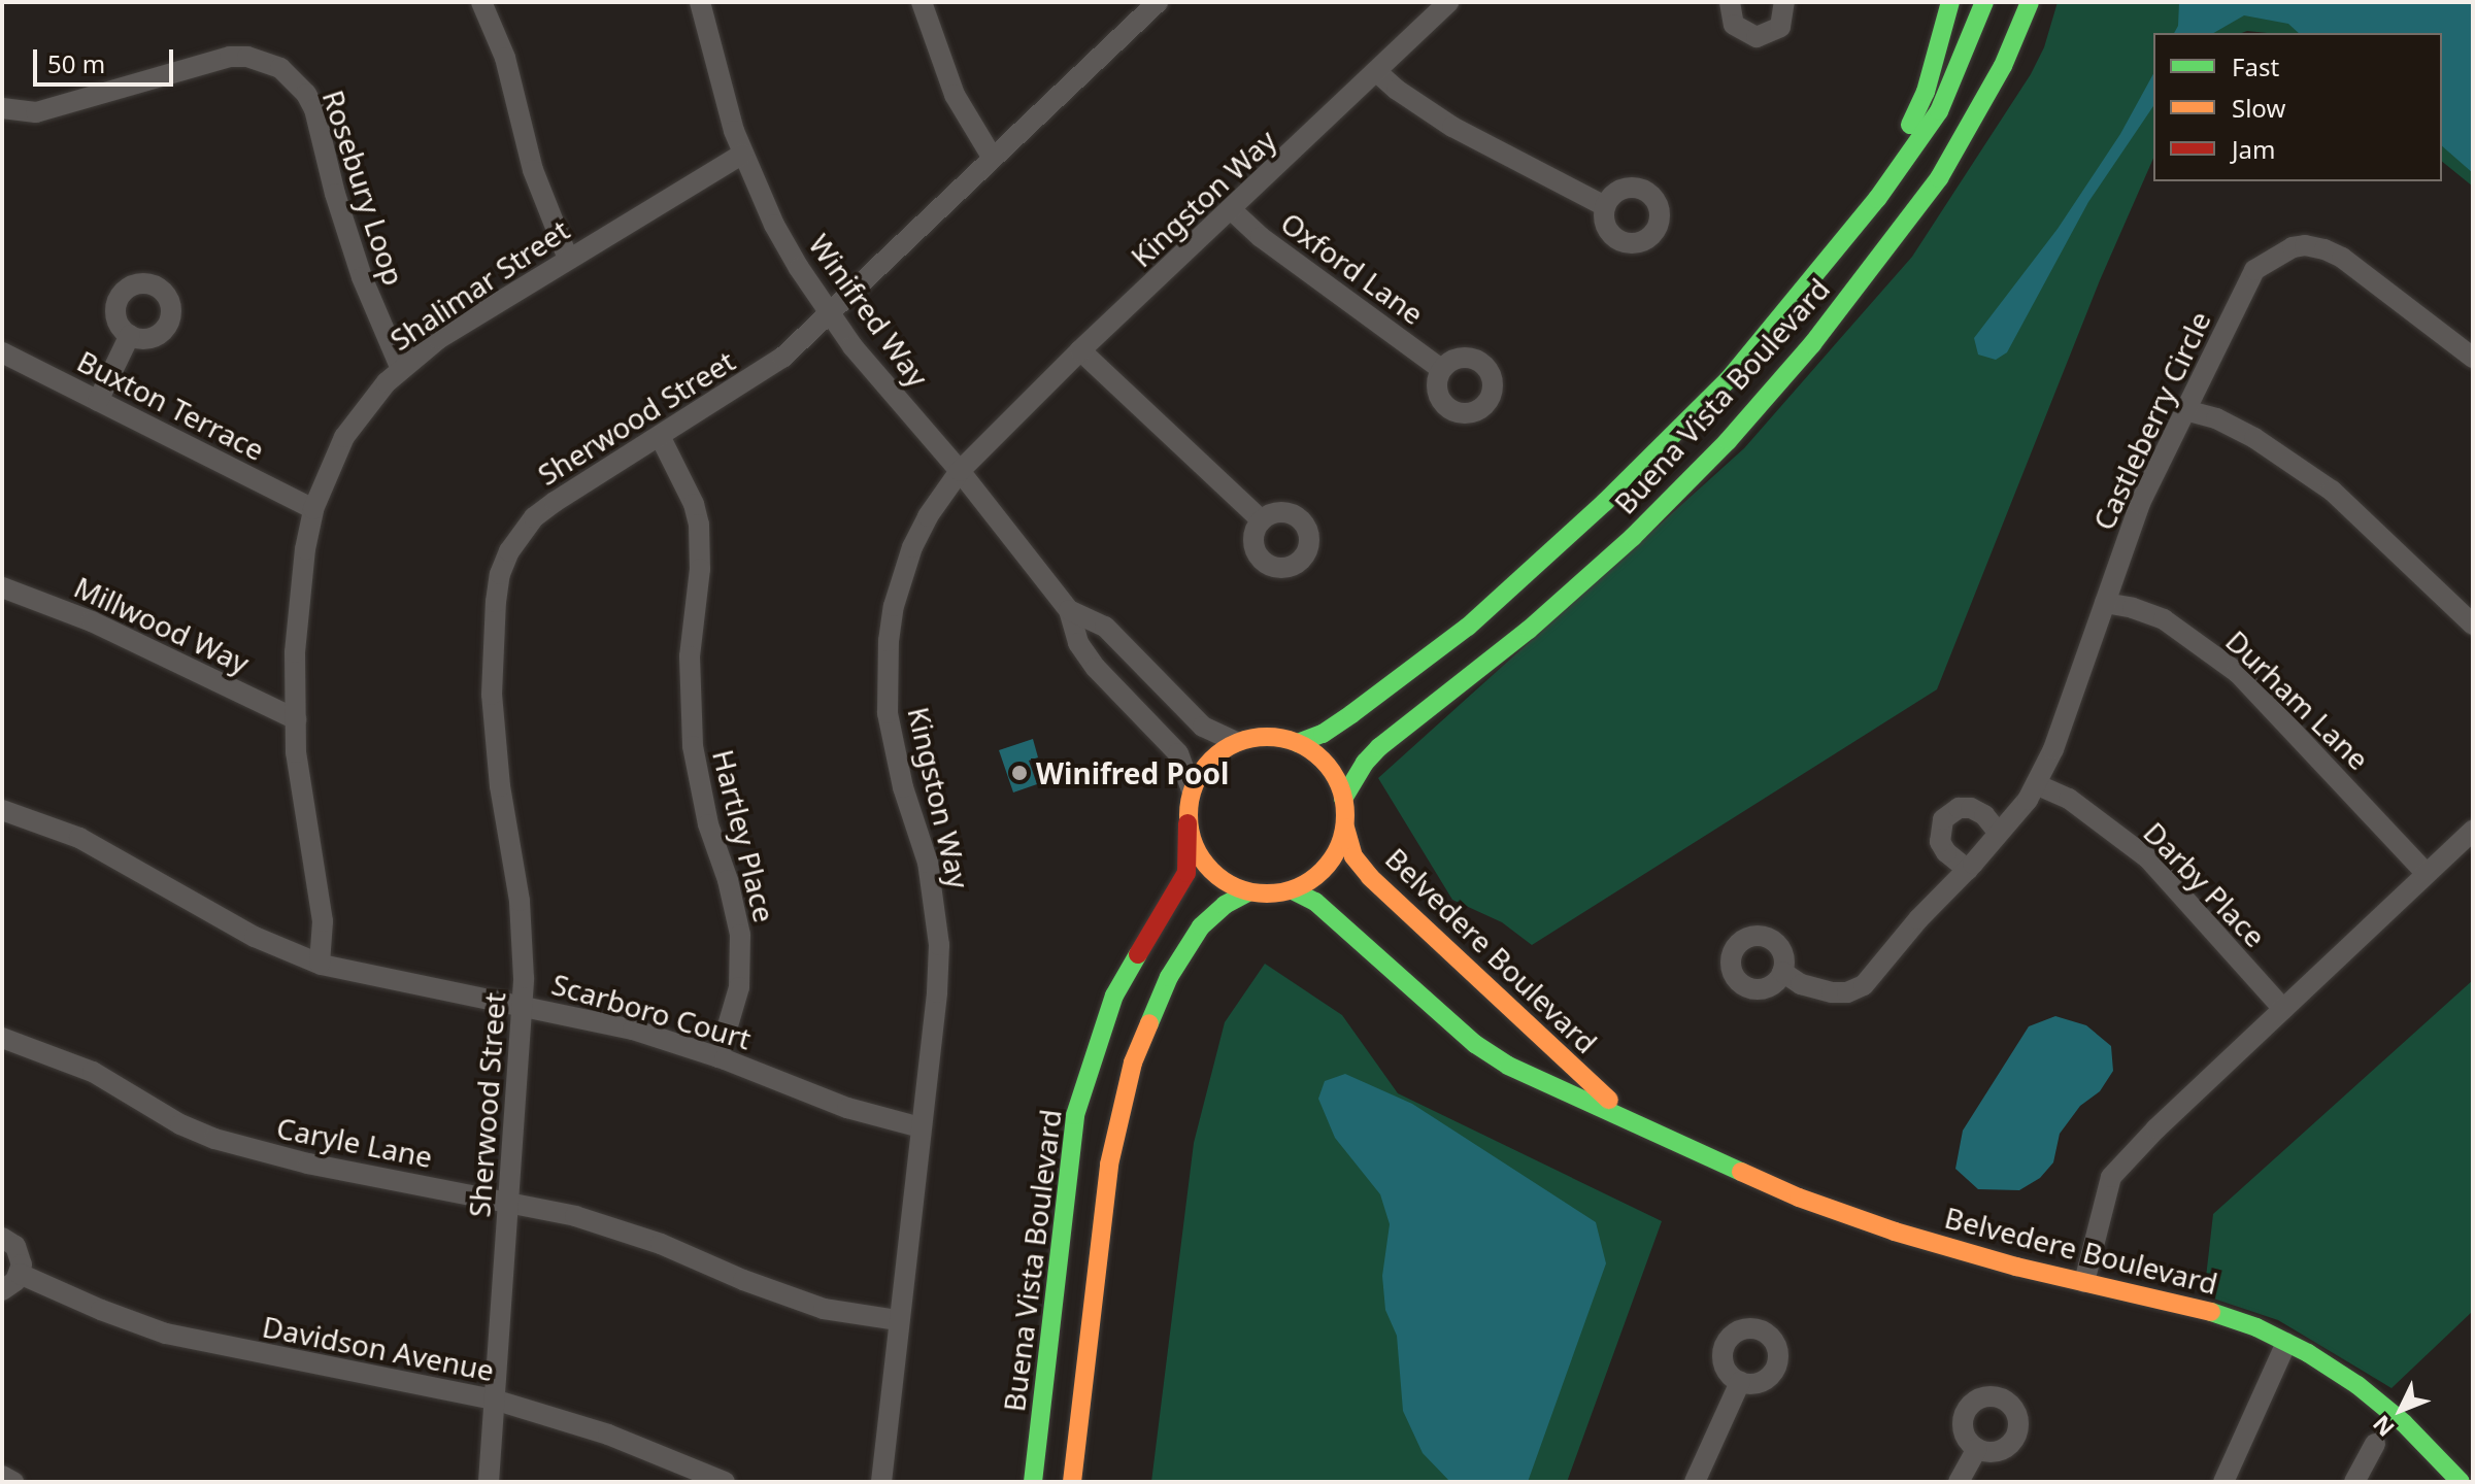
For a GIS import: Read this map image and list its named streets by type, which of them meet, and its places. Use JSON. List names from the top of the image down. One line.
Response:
{"streets":{"main road":["Buena Vista Boulevard","Belvedere Boulevard"],"street":["Rosebury Loop","Kingston Way","Oxford Lane","Shalimar Street","Winifred Way","Buxton Terrace","Sherwood Street","Castleberry Circle","Millwood Way","Durham Lane","Hartley Place","Darby Place","Scarboro Court","Caryle Lane","Davidson Avenue"]},"crossings":[["Rosebury Loop","Shalimar Street"],["Kingston Way","Oxford Lane"],["Kingston Way","Winifred Way"],["Kingston Way","Scarboro Court"],["Kingston Way","Caryle Lane"],["Shalimar Street","Winifred Way"],["Shalimar Street","Buxton Terrace"],["Shalimar Street","Millwood Way"],["Shalimar Street","Scarboro Court"],["Winifred Way","Sherwood Street"],["Buena Vista Boulevard","Belvedere Boulevard"],["Sherwood Street","Hartley Place"],["Sherwood Street","Scarboro Court"],["Sherwood Street","Caryle Lane"],["Sherwood Street","Davidson Avenue"],["Castleberry Circle","Durham Lane"],["Castleberry Circle","Darby Place"],["Hartley Place","Scarboro Court"]],"places":["Winifred Pool"],"legend":["Fast","Slow","Jam"],"scale_bar":"50 m","north":"bottom left"}
